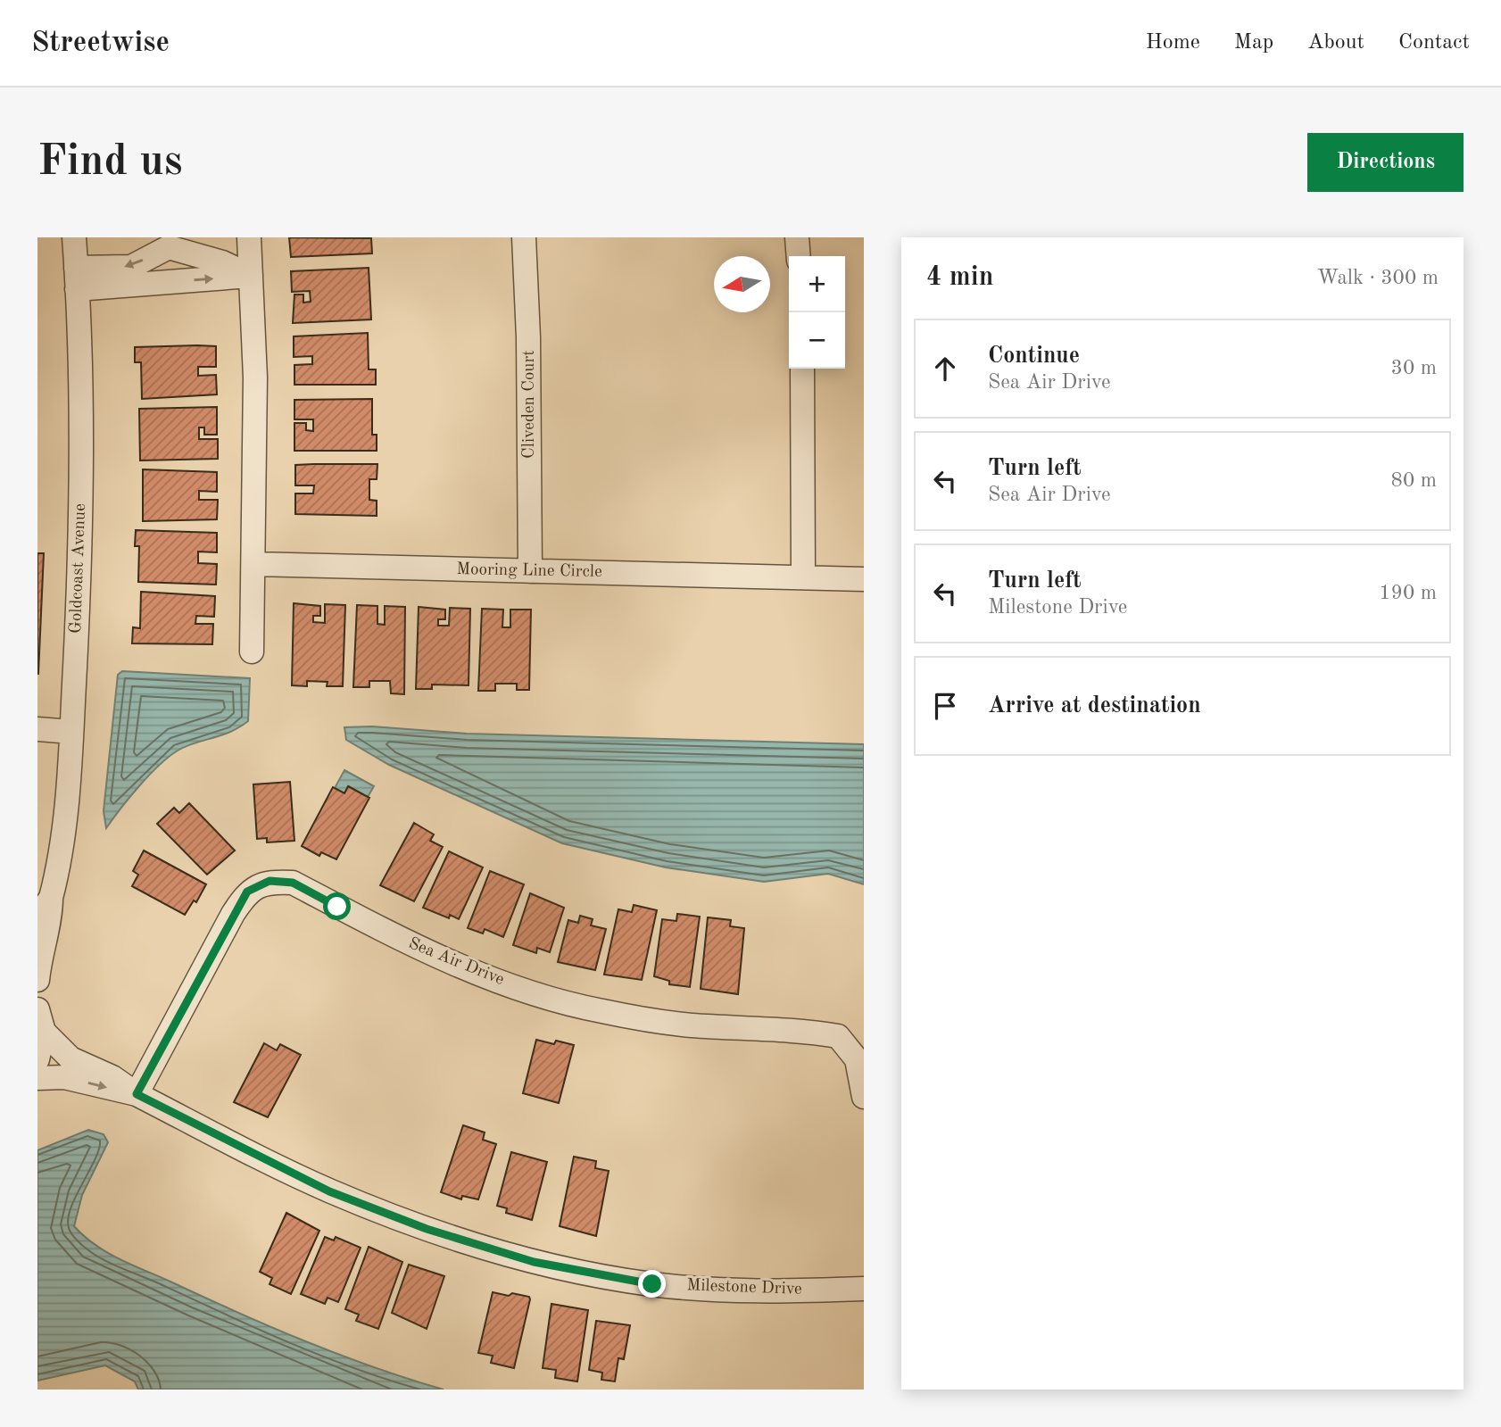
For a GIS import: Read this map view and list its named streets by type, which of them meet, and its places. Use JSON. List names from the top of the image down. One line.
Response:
{"streets":{"street":["Cliveden Court","Goldcoast Avenue","Mooring Line Circle","Sea Air Drive","Milestone Drive"]},"crossings":[["Cliveden Court","Mooring Line Circle"],["Sea Air Drive","Milestone Drive"]],"north":"left","page":{"header":"Streetwise","nav":["Home","Map","About","Contact"],"buttons":"Directions","title":"Find us","heading":["4 min","Walk · 300 m"],"map_buttons":["+","−"],"list":[["Continue","Sea Air Drive","30 m"],["Turn left","Sea Air Drive","80 m"],["Turn left","Milestone Drive","190 m"],"Arrive at destination"]}}
